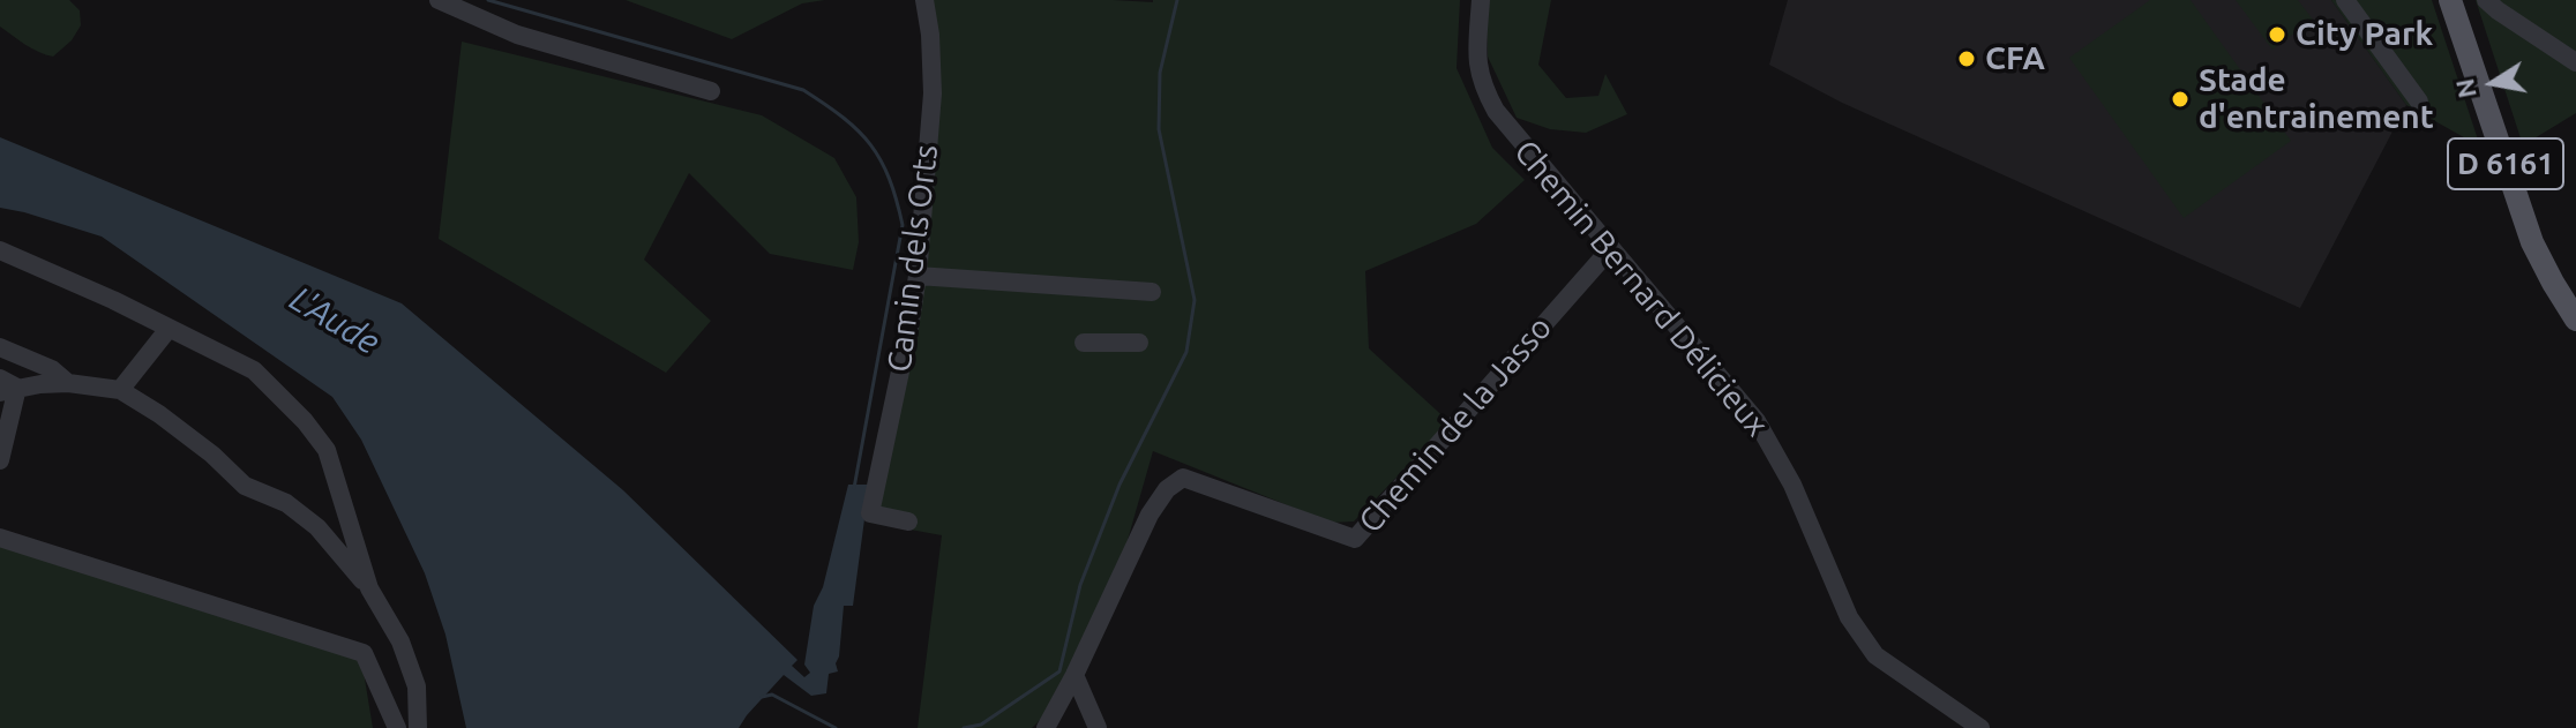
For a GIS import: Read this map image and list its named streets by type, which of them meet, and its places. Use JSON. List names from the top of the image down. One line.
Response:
{"streets":{"main road":["D 6161"],"street":["Camin dels Orts","Chemin Bernard Délicieux","Chemin de la Jasso"]},"crossings":[["Chemin Bernard Délicieux","Chemin de la Jasso"]],"water":["L'Aude"],"places":["City Park","CFA","Stade d'entrainement"],"north":"left"}
